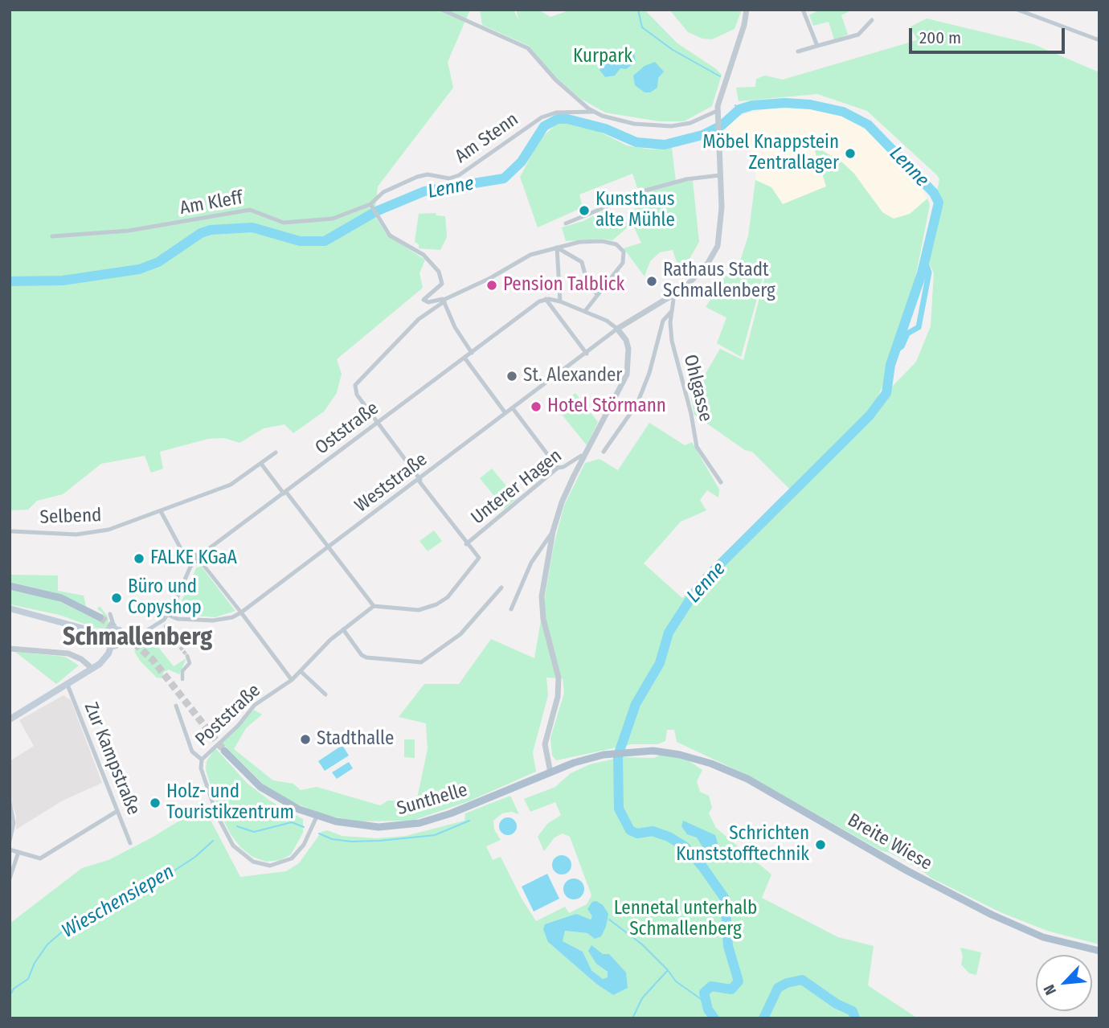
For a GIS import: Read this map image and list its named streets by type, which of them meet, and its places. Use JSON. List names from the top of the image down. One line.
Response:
{"streets":{"main road":["Sunthelle","Breite Wiese"],"street":["Am Stenn","Am Kleff","Ohlgasse","Oststraße","Weststraße","Unterer Hagen","Selbend","Poststraße","Zur Kampstraße"]},"crossings":[["Am Stenn","Am Kleff"],["Oststraße","Weststraße"],["Poststraße","Sunthelle"],["Sunthelle","Breite Wiese"]],"districts":["Schmallenberg"],"water":["Lenne","Wieschensiepen"],"parks":["Kurpark","Lennetal unterhalb Schmallenberg"],"places":["Möbel Knappstein Zentrallager","Kunsthaus alte Mühle","Rathaus Stadt Schmallenberg","Pension Talblick","St. Alexander","Hotel Störmann","FALKE KGaA","Büro und Copyshop","Stadthalle","Holz- und Touristikzentrum","Schrichten Kunststofftechnik"],"scale_bar":"200 m","north":"bottom left"}
